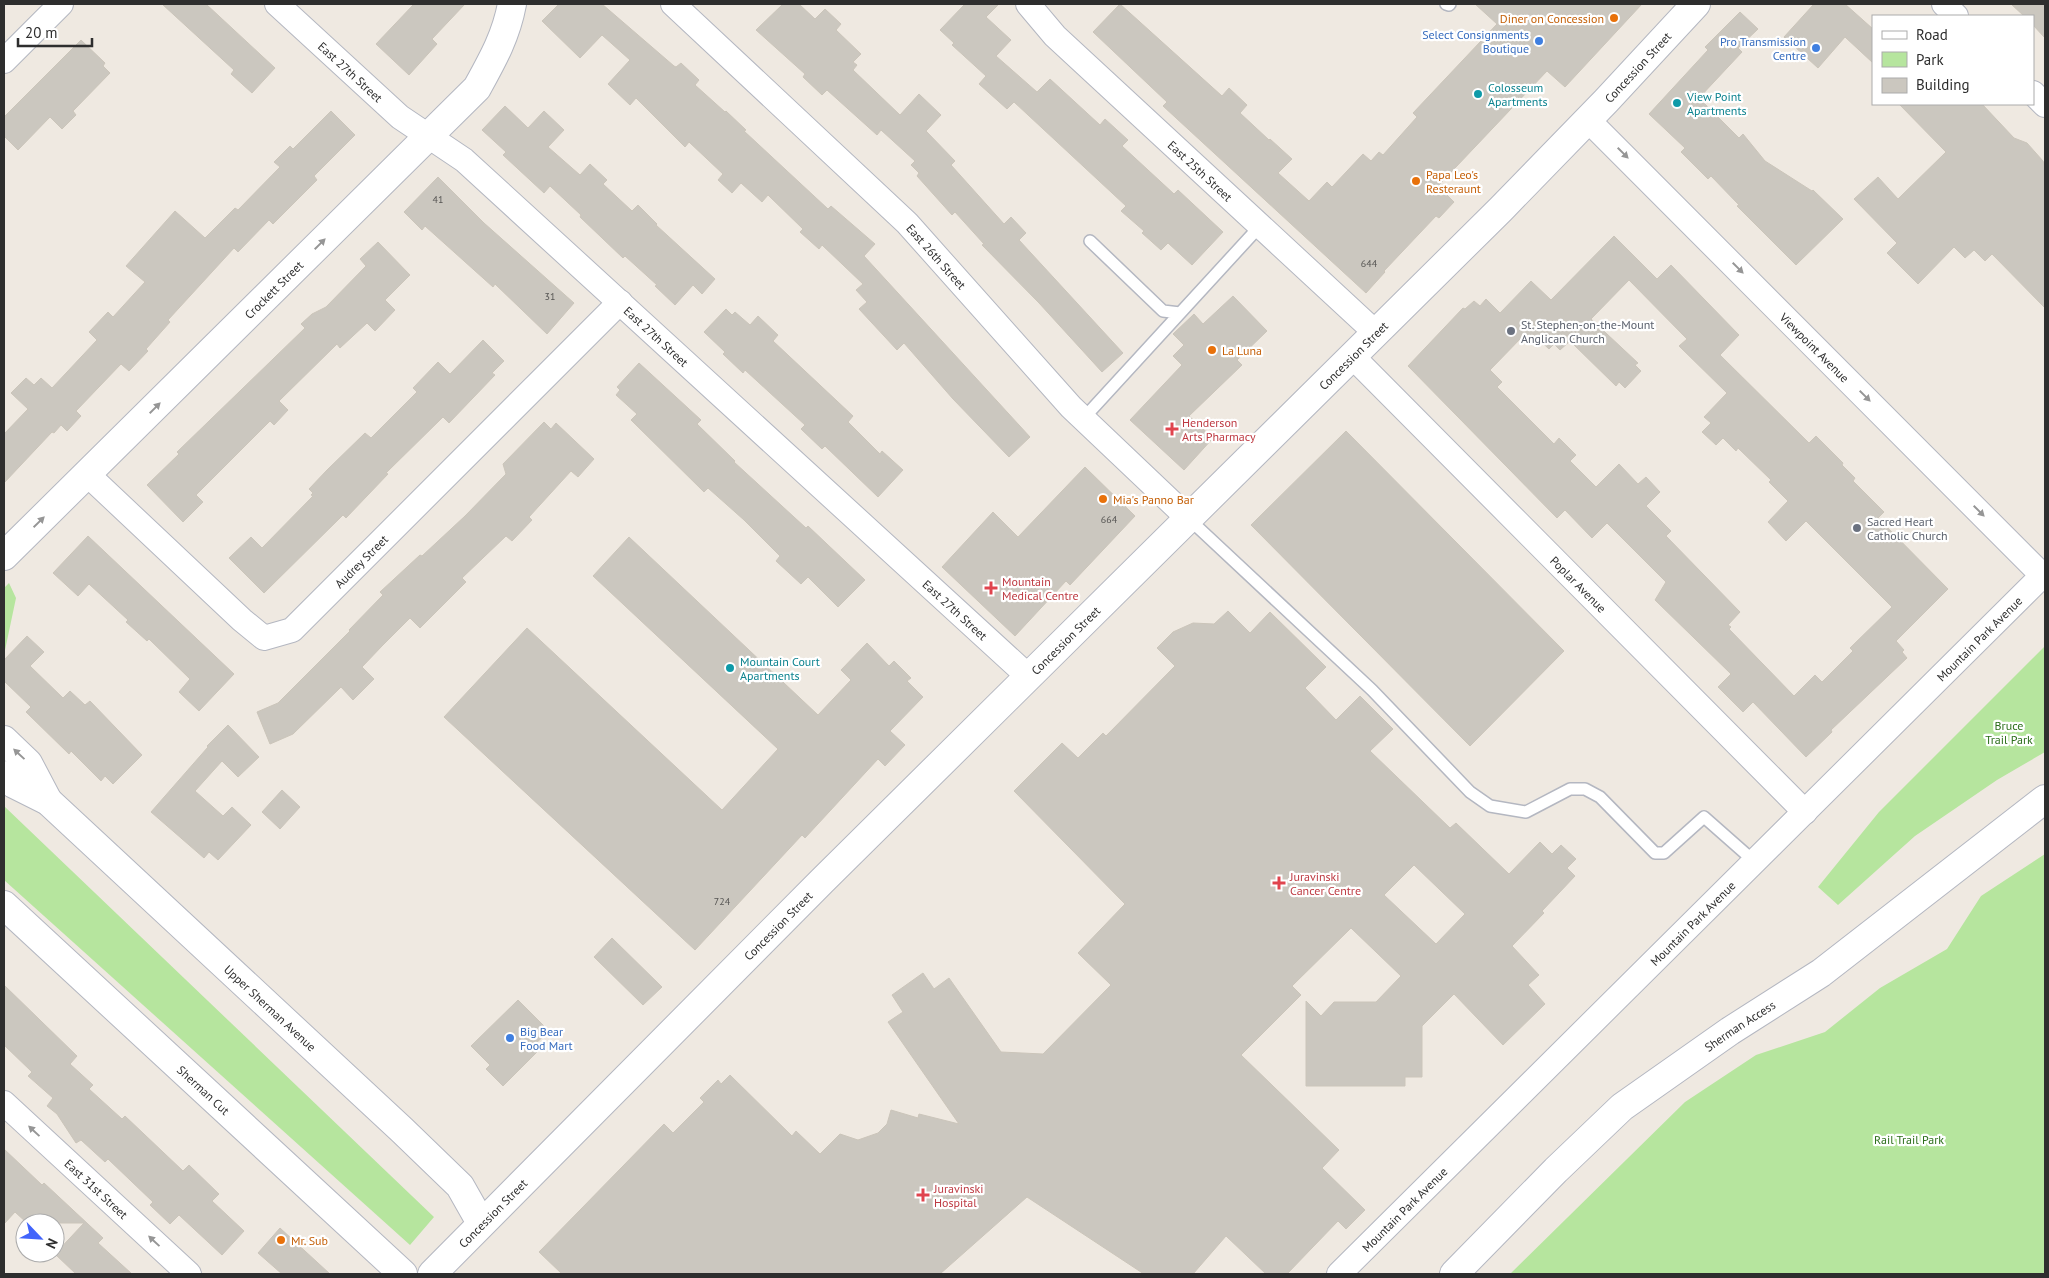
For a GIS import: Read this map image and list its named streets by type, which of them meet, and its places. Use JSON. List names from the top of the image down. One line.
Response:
{"streets":{"main road":["Concession Street","Crockett Street","Upper Sherman Avenue","Sherman Access","Sherman Cut"],"street":["East 27th Street","East 25th Street","East 26th Street","Viewpoint Avenue","Audrey Street","Poplar Avenue","Mountain Park Avenue","East 31st Street"]},"crossings":[["Concession Street","East 27th Street"],["Concession Street","East 25th Street"],["Concession Street","East 26th Street"],["Concession Street","Viewpoint Avenue"],["Concession Street","Poplar Avenue"],["Concession Street","Upper Sherman Avenue"],["East 27th Street","Crockett Street"],["East 27th Street","Audrey Street"],["Crockett Street","Audrey Street"],["Viewpoint Avenue","Mountain Park Avenue"],["Poplar Avenue","Mountain Park Avenue"]],"one_way":["Crockett Street","Viewpoint Avenue","East 31st Street"],"parks":["Bruce Trail Park","Rail Trail Park"],"places":{"other":["Diner on Concession","Select Consignments Boutique","Pro Transmission Centre","Colosseum Apartments","View Point Apartments","Papa Leo's Resteraunt","St. Stephen-on-the-Mount Anglican Church","La Luna","Mia's Panno Bar","Sacred Heart Catholic Church","Mountain Court Apartments","Big Bear Food Mart","Mr. Sub"],"health":["Henderson Arts Pharmacy","Mountain Medical Centre","Juravinski Cancer Centre","Juravinski Hospital"]},"house_numbers":["41","644","31","664","724"],"legend":["Road","Park","Building"],"scale_bar":"20 m","north":"bottom right"}
